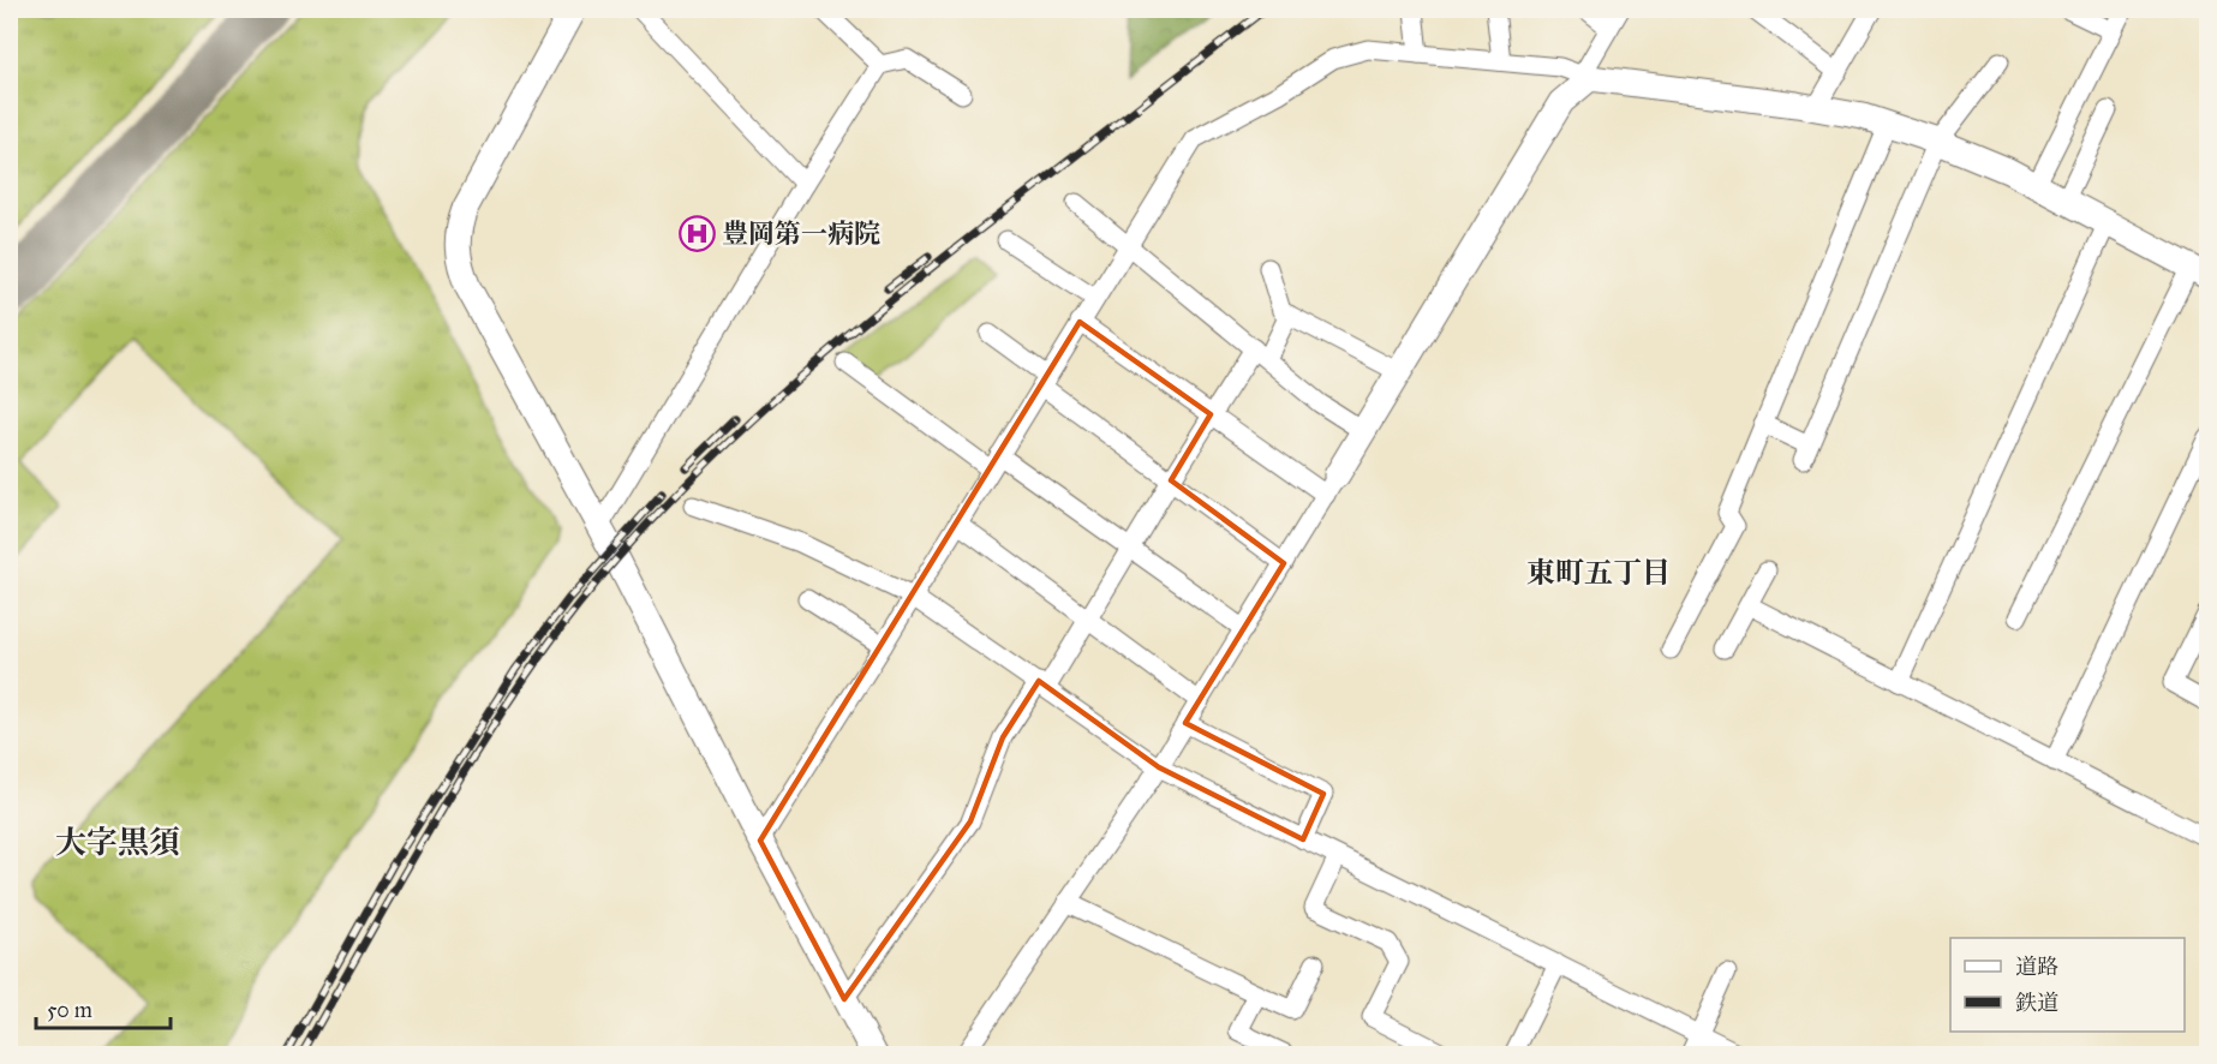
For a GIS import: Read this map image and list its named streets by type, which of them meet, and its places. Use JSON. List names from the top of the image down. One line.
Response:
{"districts":["東町五丁目","大字黒須"],"places":{"hospital":["豊岡第一病院"]},"legend":["道路","鉄道"],"scale_bar":"50 m"}
